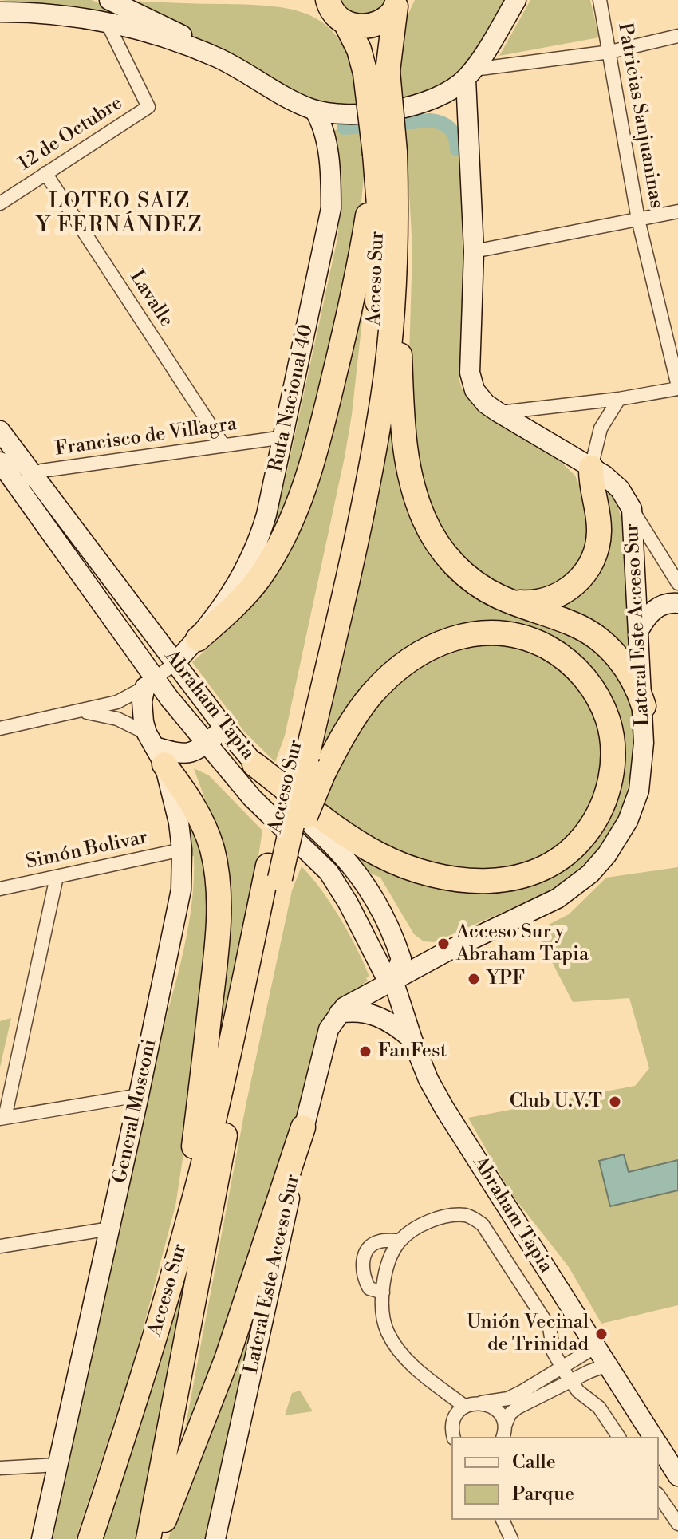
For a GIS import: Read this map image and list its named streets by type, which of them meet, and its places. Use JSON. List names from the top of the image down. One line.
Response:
{"streets":{"highway":["Acceso Sur"],"street":["Patricias Sanjuaninas","12 de Octubre","Lavalle","Ruta Nacional 40","Francisco de Villagra","Lateral Este Acceso Sur","Abraham Tapia","Simón Bolivar","General Mosconi"]},"crossings":[["12 de Octubre","Lavalle"],["Lavalle","Francisco de Villagra"],["Ruta Nacional 40","Francisco de Villagra"],["Ruta Nacional 40","Abraham Tapia"],["Francisco de Villagra","Abraham Tapia"],["Lateral Este Acceso Sur","Abraham Tapia"],["Abraham Tapia","General Mosconi"],["Simón Bolivar","General Mosconi"]],"districts":["LOTEO SAIZ Y FERNÁNDEZ"],"places":["Acceso Sur y Abraham Tapia","YPF","FanFest","Club U.V.T","Unión Vecinal de Trinidad"],"legend":["Calle","Parque"]}
